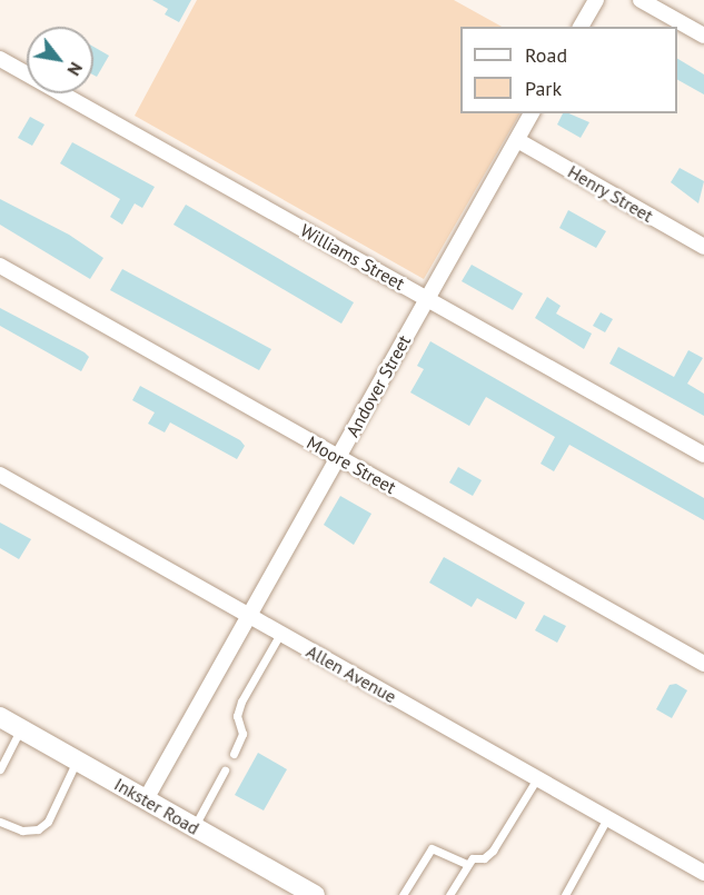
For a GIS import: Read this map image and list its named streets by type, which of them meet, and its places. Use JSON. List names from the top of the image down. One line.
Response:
{"streets":{"main road":["Inkster Road"],"street":["Henry Street","Williams Street","Andover Street","Moore Street","Allen Avenue"]},"crossings":[["Henry Street","Andover Street"],["Williams Street","Andover Street"],["Andover Street","Moore Street"],["Andover Street","Allen Avenue"],["Andover Street","Inkster Road"]],"legend":["Road","Park"],"north":"bottom right"}
